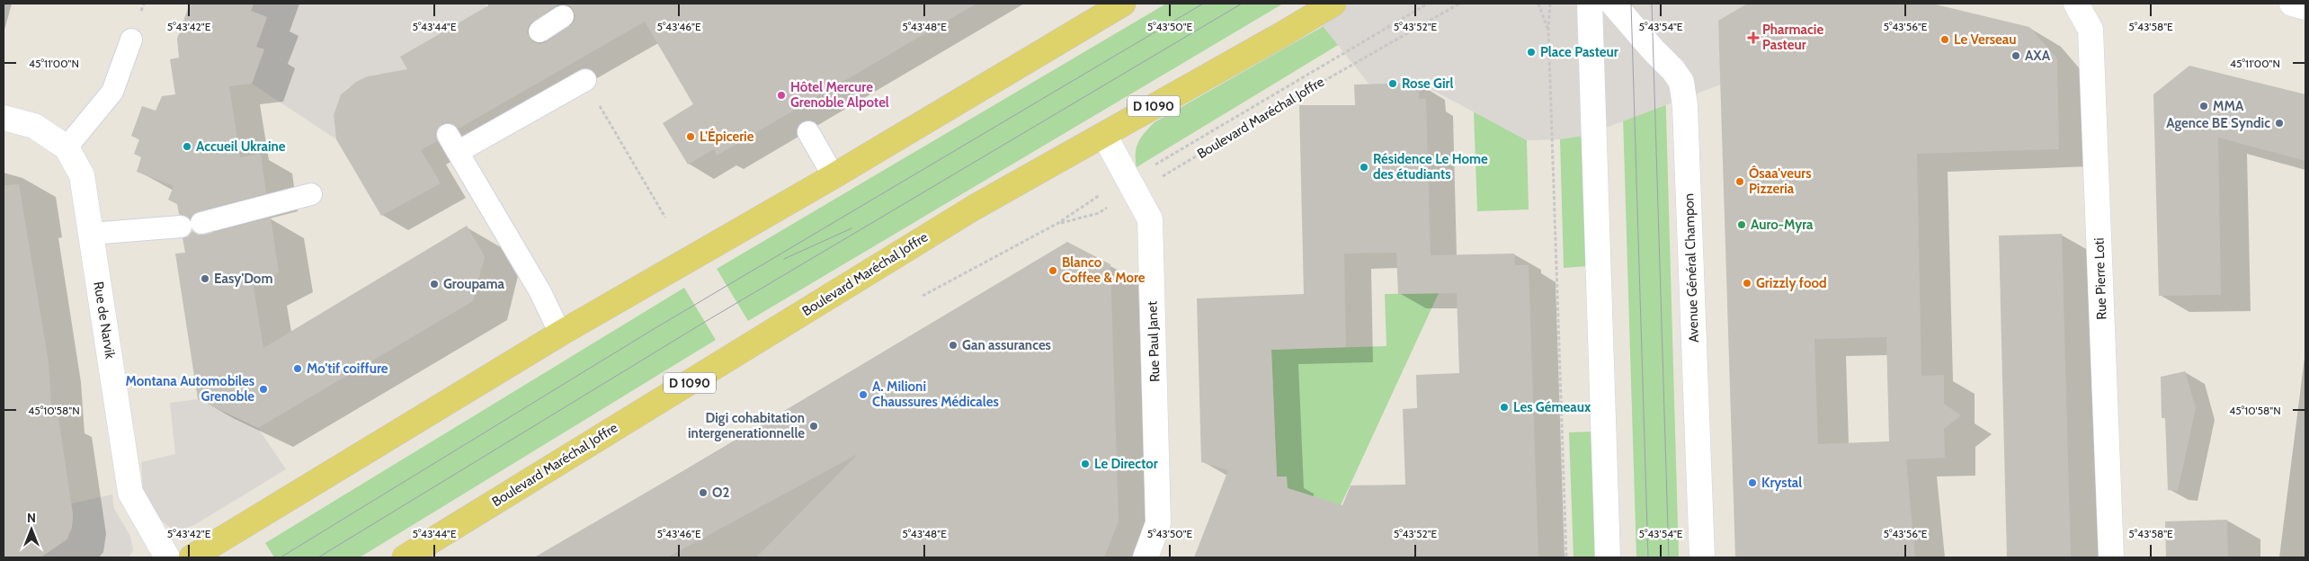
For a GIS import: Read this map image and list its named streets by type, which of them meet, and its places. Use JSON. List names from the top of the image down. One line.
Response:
{"streets":{"main road":["D 1090","Boulevard Maréchal Joffre"],"street":["Avenue Général Champon","Rue Pierre Loti","Rue de Narvik","Rue Paul Janet"]},"crossings":[["Boulevard Maréchal Joffre","Rue Paul Janet"]],"places":{"health":["Pharmacie Pasteur"],"other":["Le Verseau","Place Pasteur","AXA","Rose Girl","Hôtel Mercure Grenoble Alpotel","MMA","Agence BE Syndic","L'Épicerie","Accueil Ukraine","Résidence Le Home des étudiants","Ôsaa'veurs Pizzeria","Auro-Myra","Blanco Coffee & More","Easy'Dom","Grizzly food","Groupama","Gan assurances","Mo'tif coiffure","Montana Automobiles Grenoble","A. Milioni Chaussures Médicales","Les Gémeaux","Digi cohabitation intergenerationnelle","Le Director","Krystal","O2"]},"north":"top","coordinates":["5°43'42\"E","5°43'44\"E","5°43'46\"E","5°43'48\"E","5°43'50\"E","5°43'52\"E","5°43'54\"E","5°43'56\"E","5°43'58\"E","45°11'00\"N","45°10'58\"N"]}
